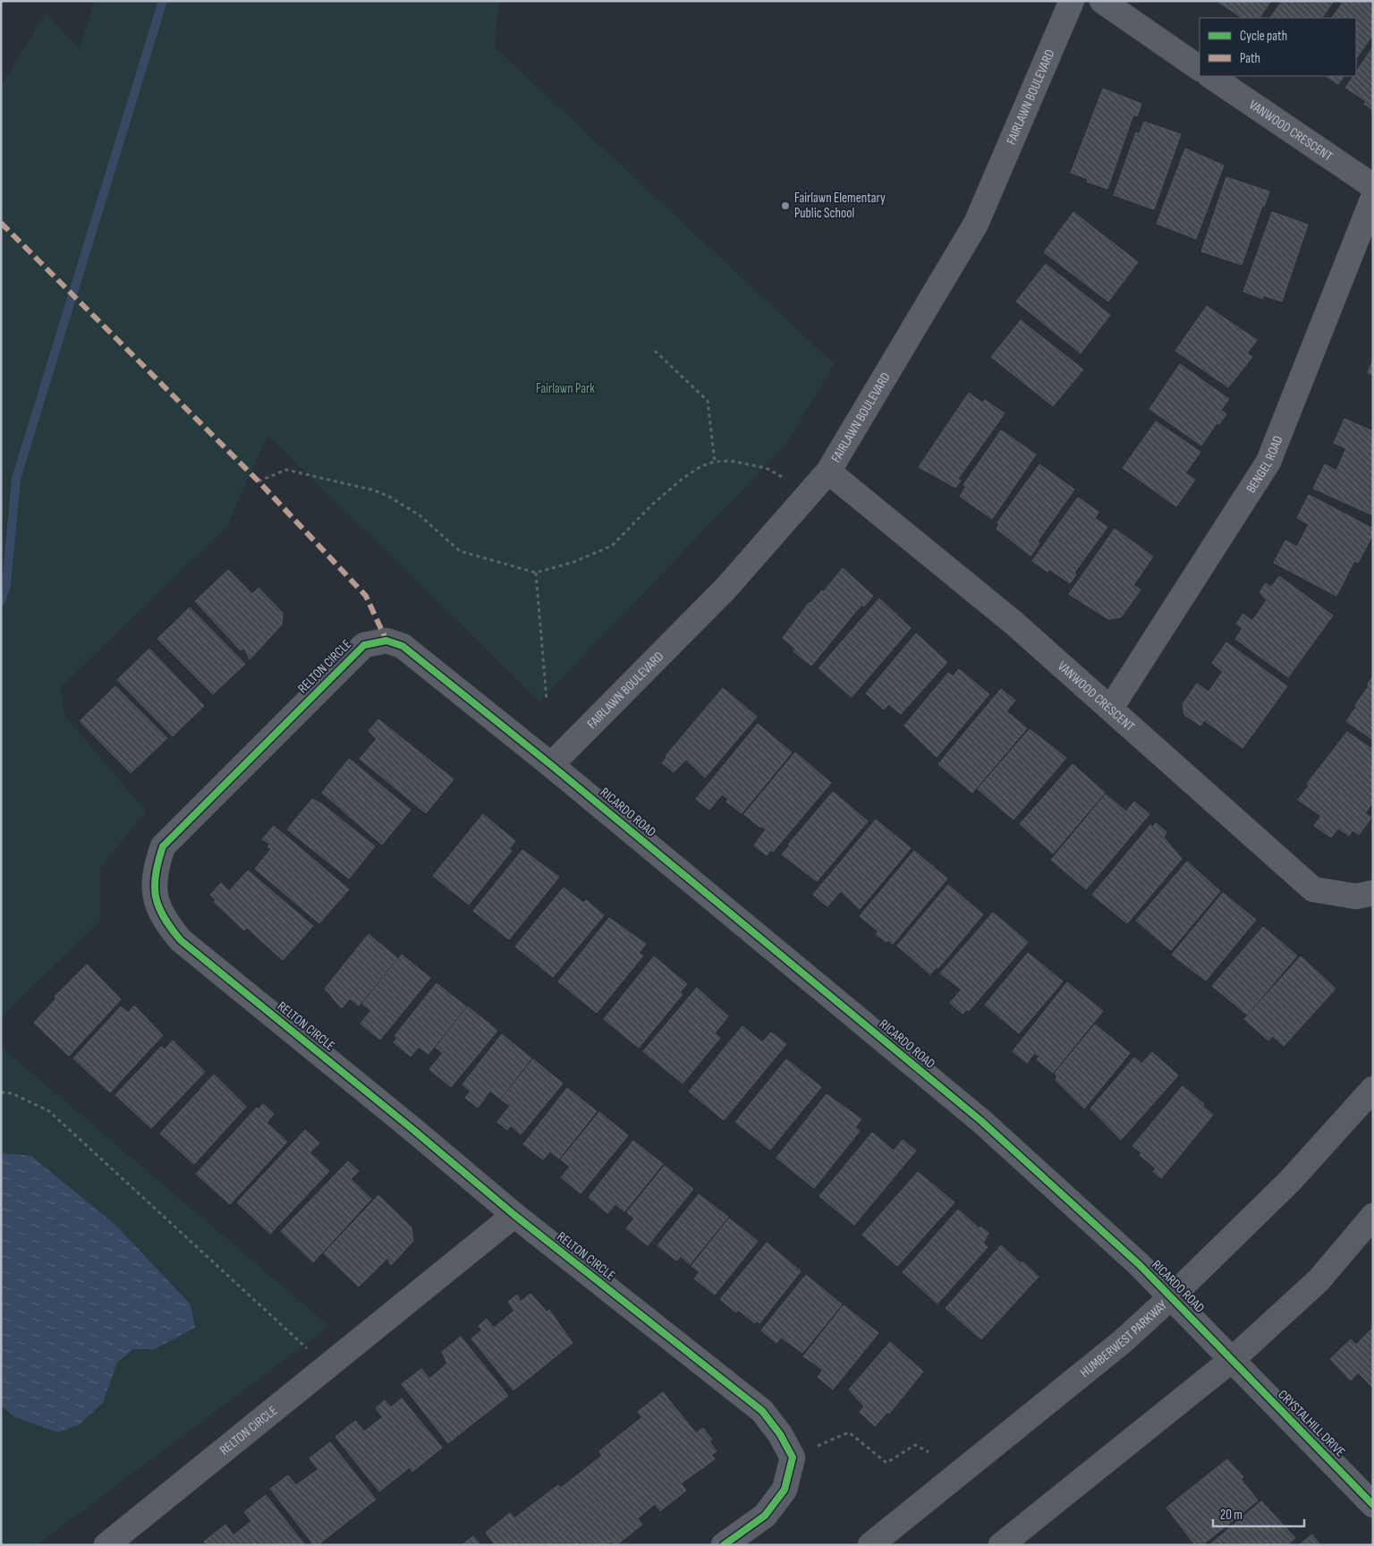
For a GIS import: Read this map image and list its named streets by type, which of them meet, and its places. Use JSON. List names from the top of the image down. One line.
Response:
{"streets":{"main road":["HUMBERWEST PARKWAY"],"street":["FAIRLAWN BOULEVARD","VANWOOD CRESCENT","BENGEL ROAD","RELTON CIRCLE","RICARDO ROAD","CRYSTALHILL DRIVE"]},"crossings":[["FAIRLAWN BOULEVARD","VANWOOD CRESCENT"],["FAIRLAWN BOULEVARD","RELTON CIRCLE"],["FAIRLAWN BOULEVARD","RICARDO ROAD"],["VANWOOD CRESCENT","BENGEL ROAD"],["RELTON CIRCLE","RICARDO ROAD"],["RICARDO ROAD","HUMBERWEST PARKWAY"],["RICARDO ROAD","CRYSTALHILL DRIVE"]],"parks":["Fairlawn Park"],"places":["Fairlawn Elementary Public School"],"legend":["Cycle path","Path"],"scale_bar":"20 m"}
